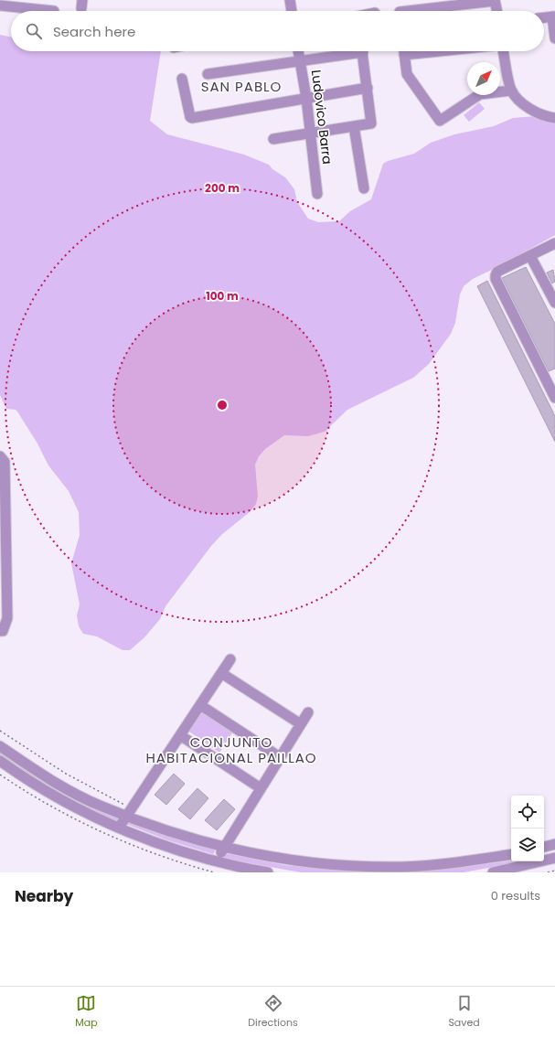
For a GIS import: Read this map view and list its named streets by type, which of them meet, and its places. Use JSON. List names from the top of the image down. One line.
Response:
{"streets":{"street":["Ludovico Barra"]},"districts":["SAN PABLO","CONJUNTO HABITACIONAL PAILLAO"],"north":"top right","page":{"search":"Search here","heading":["Nearby","0 results"],"nav":["Map","Directions","Saved"]},"rings":["200 m","100 m"]}
